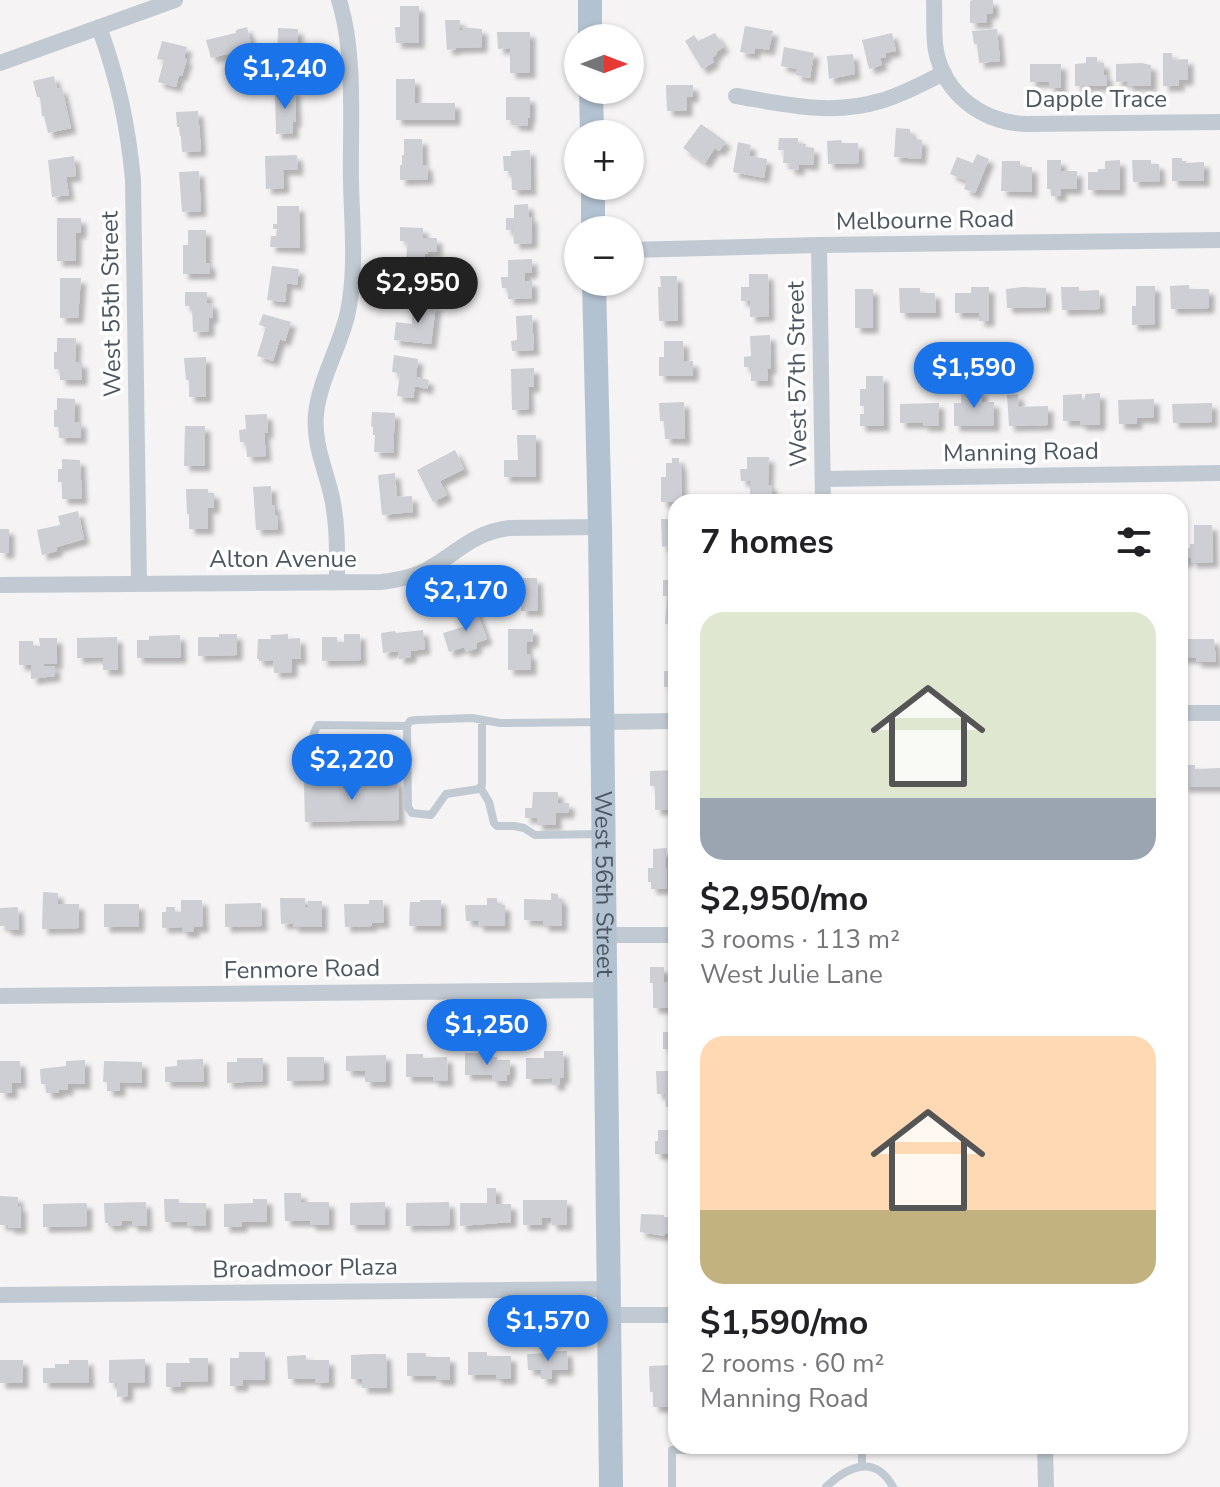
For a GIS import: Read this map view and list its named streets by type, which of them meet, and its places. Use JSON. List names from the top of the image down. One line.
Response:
{"streets":{"main road":["West 56th Street"],"street":["Dapple Trace","Melbourne Road","West 55th Street","West 57th Street","Manning Road","Alton Avenue","Fenmore Road","Broadmoor Plaza"]},"crossings":[["Melbourne Road","West 57th Street"],["West 55th Street","Alton Avenue"],["West 57th Street","Manning Road"],["Alton Avenue","West 56th Street"],["West 56th Street","Fenmore Road"],["West 56th Street","Broadmoor Plaza"]],"north":"right","page":{"map_buttons":["+","−"],"price":["$1,240","$2,950","$1,590","$2,170","$2,220","$1,250","$1,570"],"heading":"7 homes","list":[{"name":"$2,950/mo","note":"3 rooms · 113 m² · West Julie Lane"},{"name":"$1,590/mo","note":"2 rooms · 60 m² · Manning Road"}]}}
